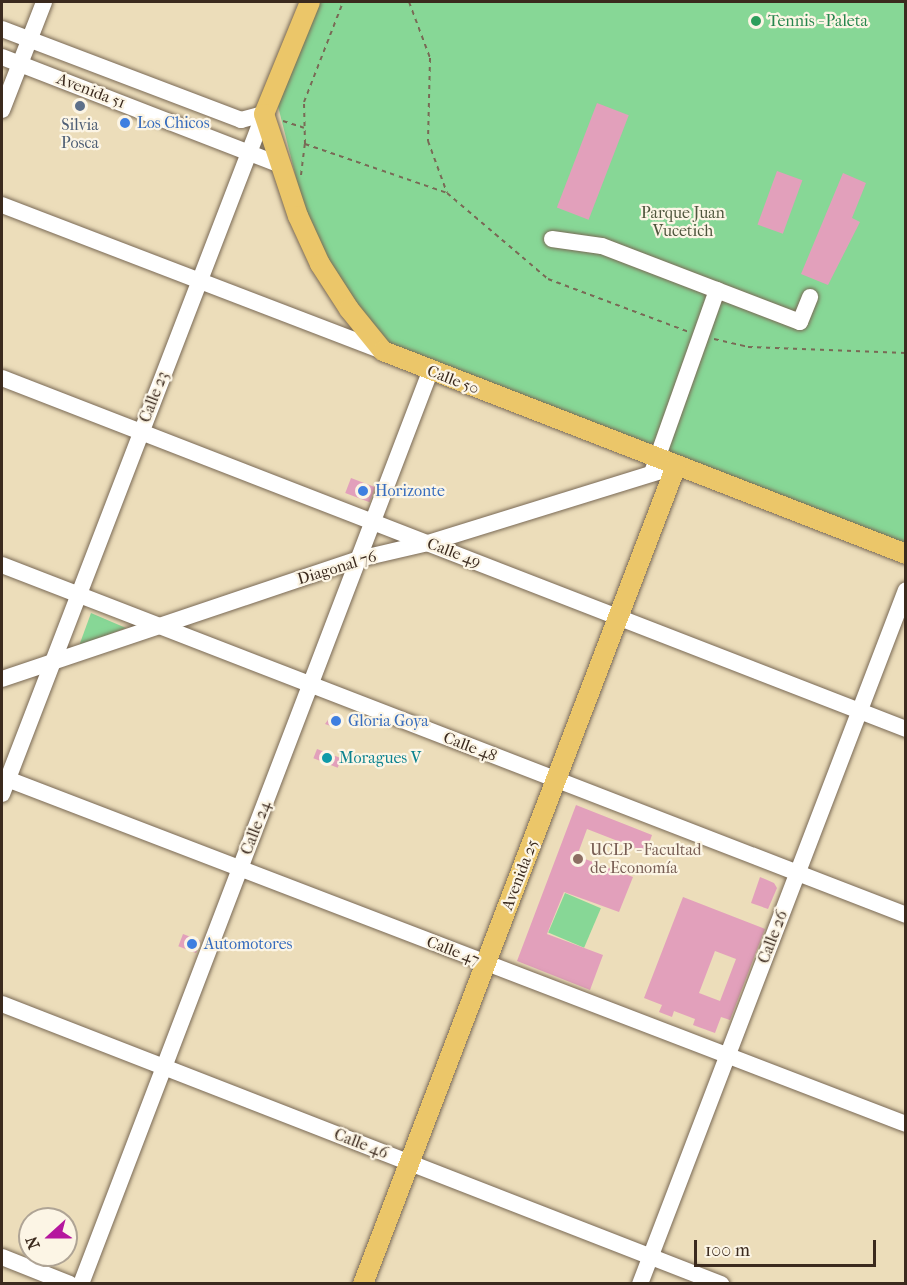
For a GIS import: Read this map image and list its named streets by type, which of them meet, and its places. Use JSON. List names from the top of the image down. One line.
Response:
{"streets":{"main road":["Calle 50","Calle 23","Avenida 25"],"street":["Avenida 51","Calle 49","Diagonal 76","Calle 48","Calle 24","Calle 26","Calle 47","Calle 46"]},"crossings":[["Avenida 51","Calle 23"],["Calle 50","Calle 23"],["Calle 50","Diagonal 76"],["Calle 50","Calle 24"],["Calle 50","Avenida 25"],["Calle 23","Calle 49"],["Calle 23","Diagonal 76"],["Calle 23","Calle 48"],["Calle 23","Calle 47"],["Calle 49","Diagonal 76"],["Calle 49","Calle 24"],["Calle 49","Avenida 25"],["Calle 49","Calle 26"],["Diagonal 76","Calle 48"],["Diagonal 76","Calle 24"],["Calle 48","Calle 24"],["Calle 48","Avenida 25"],["Calle 48","Calle 26"],["Calle 24","Calle 47"],["Calle 24","Calle 46"],["Avenida 25","Calle 47"],["Avenida 25","Calle 46"],["Calle 26","Calle 47"],["Calle 26","Calle 46"]],"parks":["Parque Juan Vucetich"],"places":["Tennis - Paleta","Silvia Posca","Los Chicos","Horizonte","Gloria Goya","Moragues V","UCLP - Facultad de Economía","Automotores"],"scale_bar":"100 m","north":"left"}
